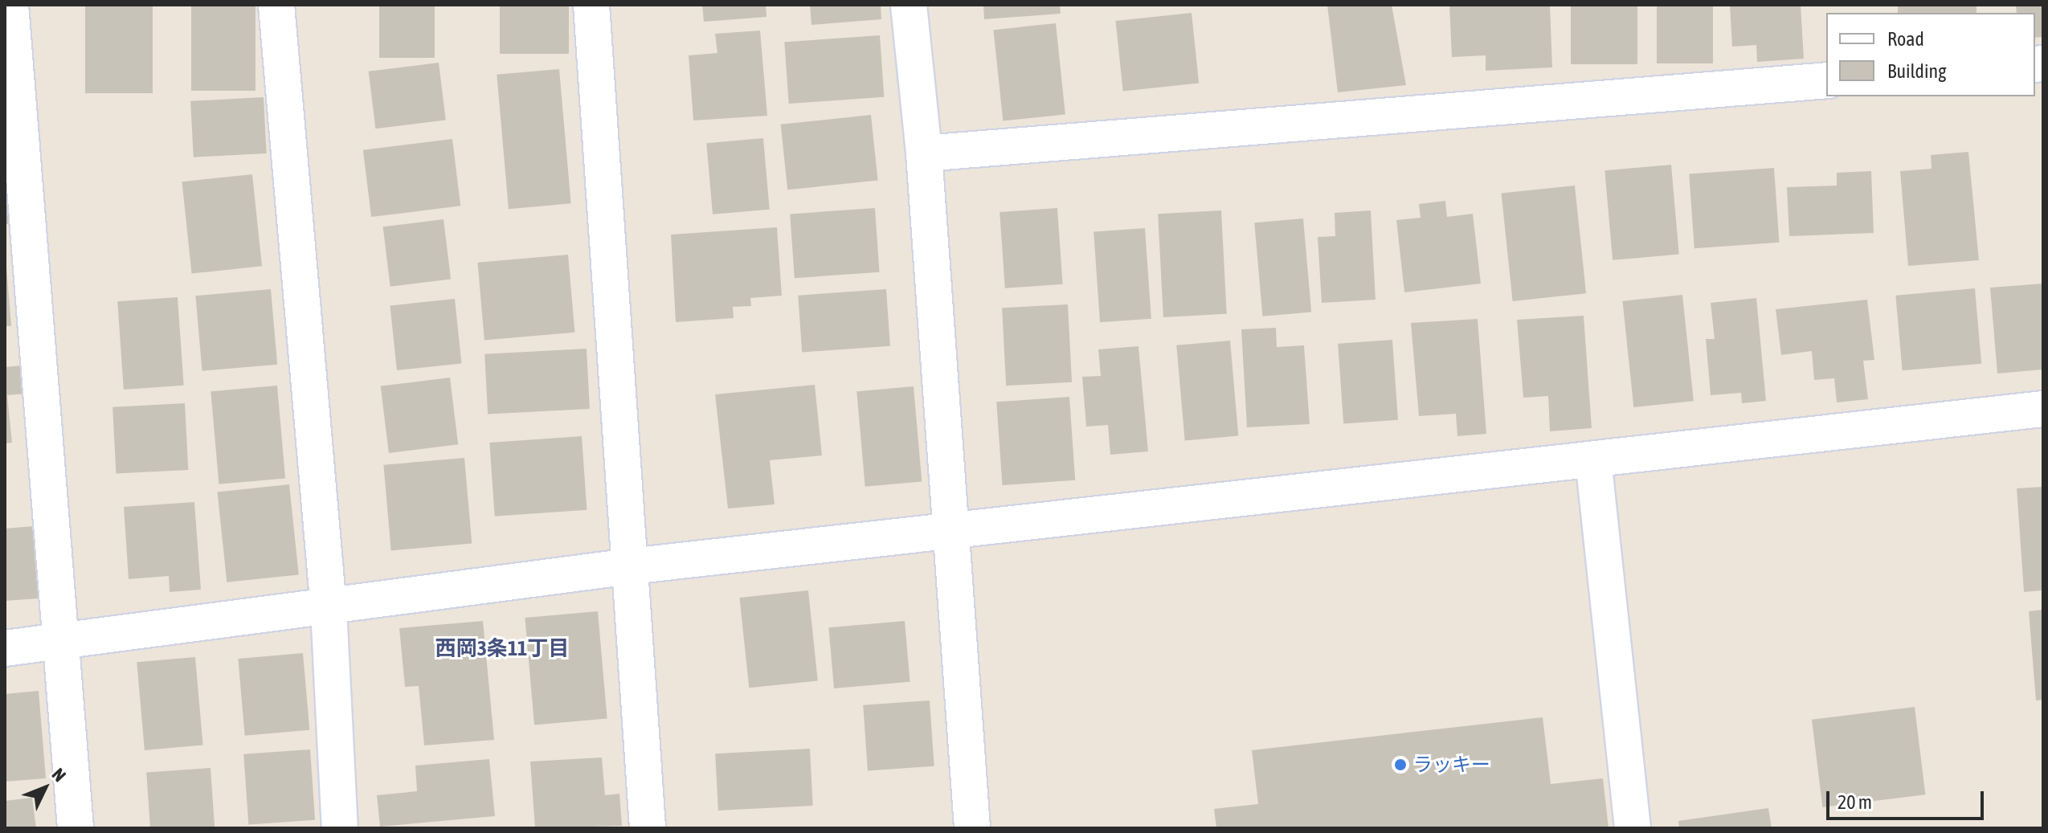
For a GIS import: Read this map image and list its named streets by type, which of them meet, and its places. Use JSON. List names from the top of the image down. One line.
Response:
{"districts":["西岡3条11丁目"],"places":["ラッキー"],"legend":["Road","Building"],"scale_bar":"20 m","north":"top right"}
